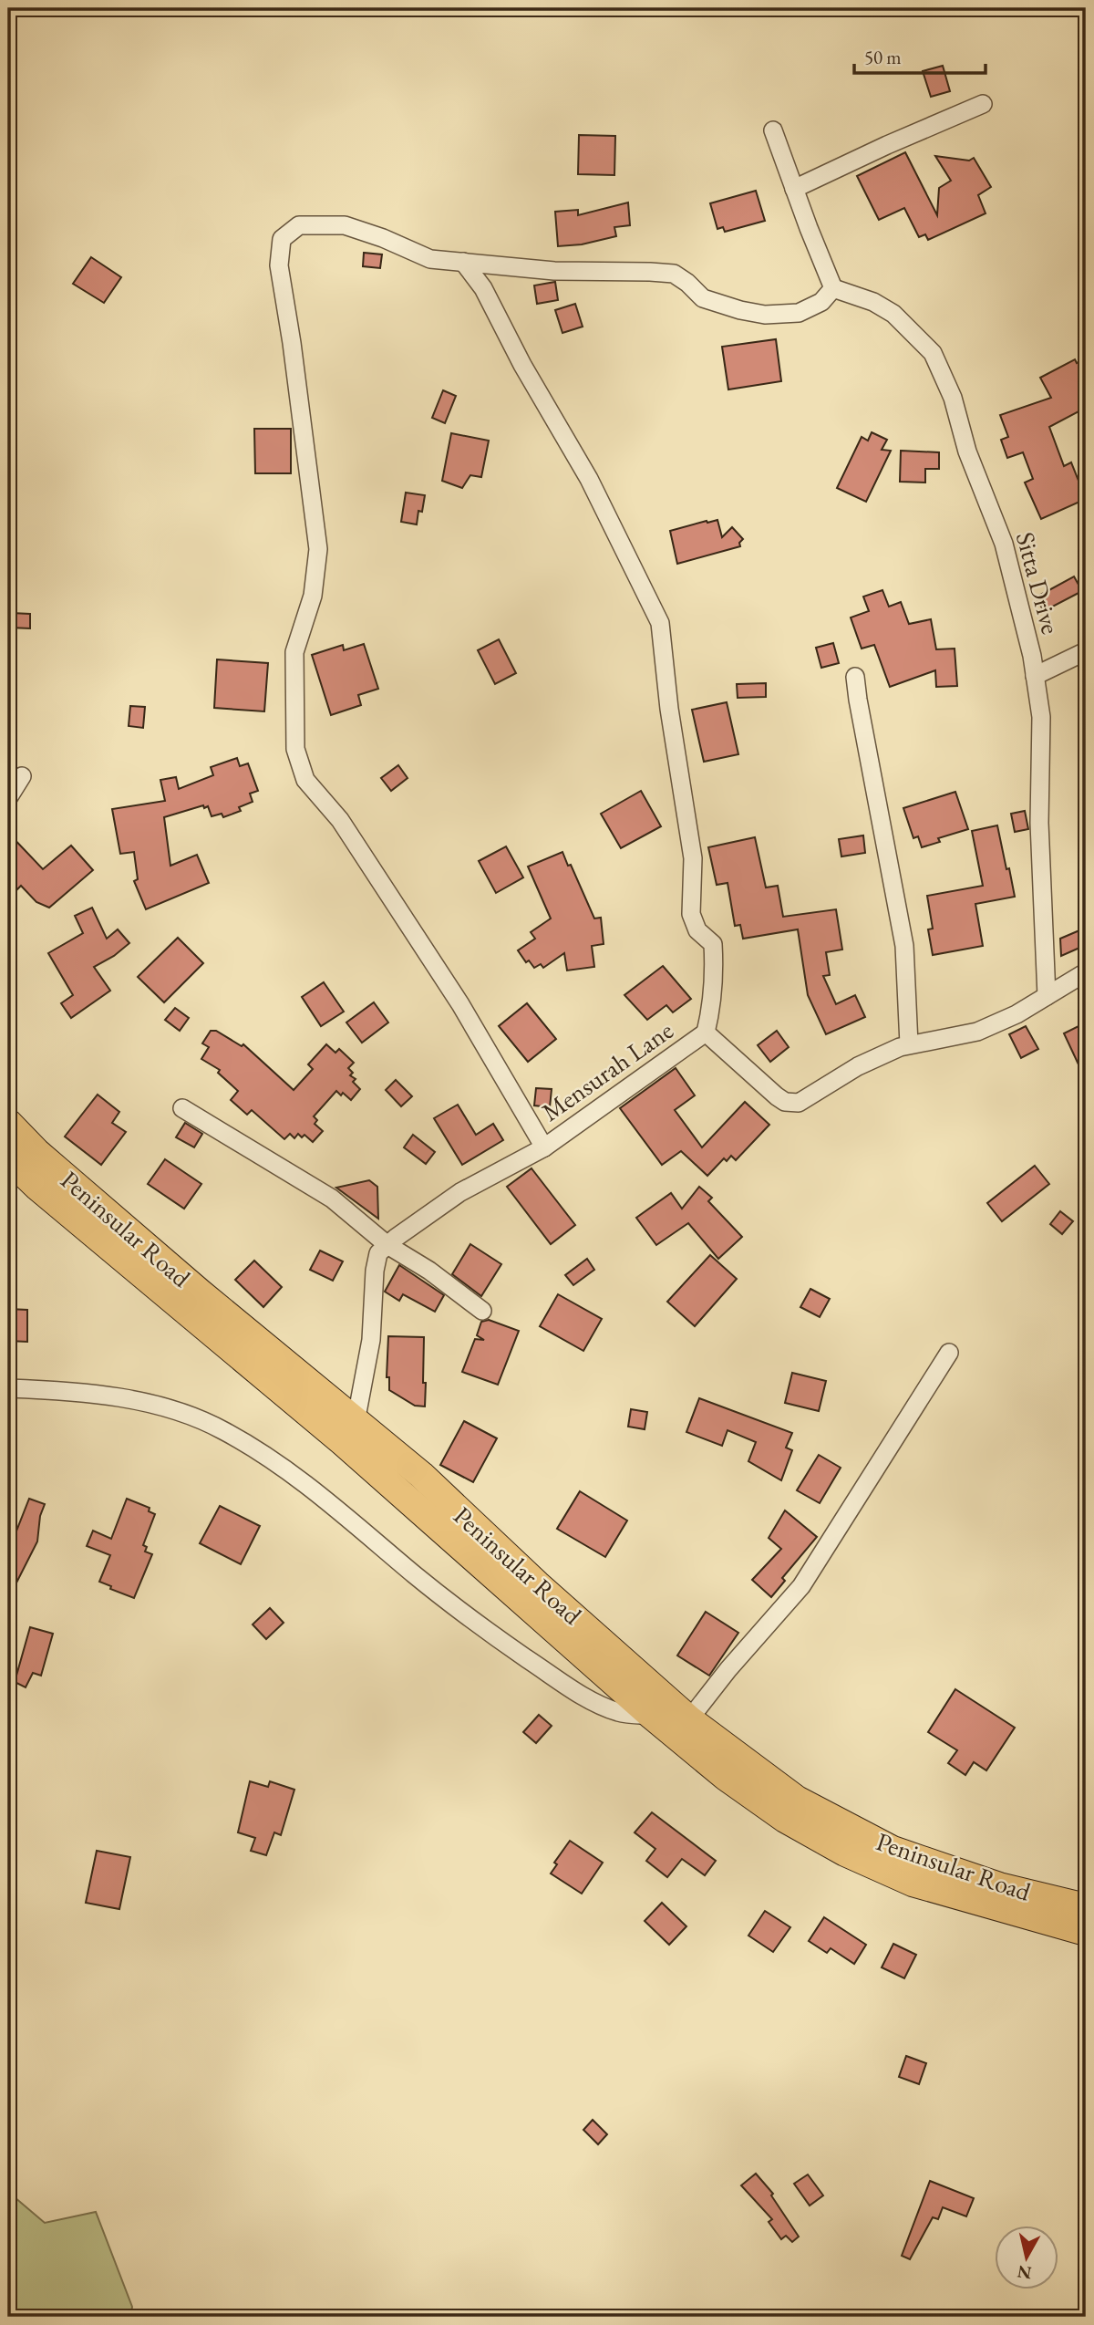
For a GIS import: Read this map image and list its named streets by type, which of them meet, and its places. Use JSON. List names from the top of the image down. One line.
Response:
{"streets":{"main road":["Peninsular Road"],"street":["Sitta Drive","Mensurah Lane"]},"crossings":[["Sitta Drive","Mensurah Lane"],["Mensurah Lane","Peninsular Road"]],"scale_bar":"50 m","north":"bottom"}
